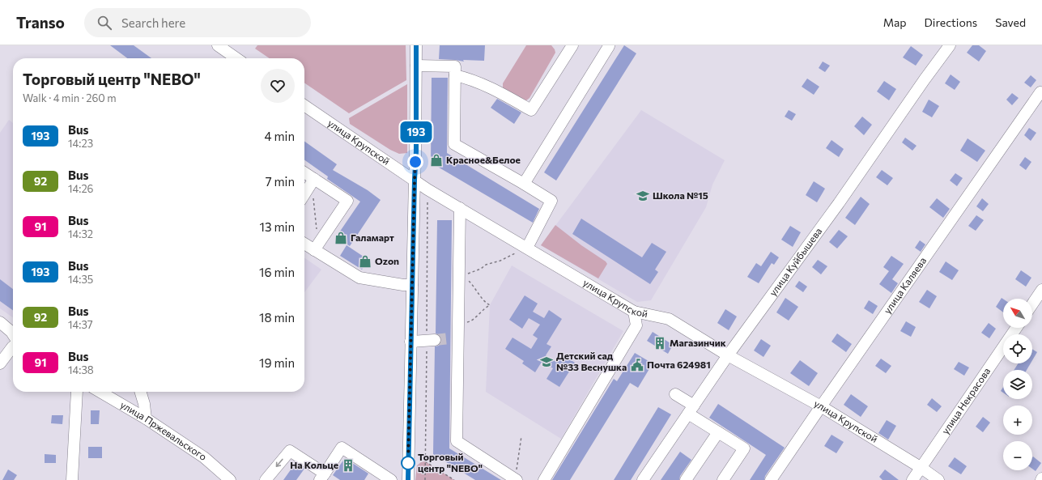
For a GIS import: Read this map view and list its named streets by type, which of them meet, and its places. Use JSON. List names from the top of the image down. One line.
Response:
{"streets":{"street":["улица Крупской","улица Куйбышева","улица Каляева","улица Некрасова","улица Пржевальского"]},"crossings":[["улица Крупской","улица Куйбышева"],["улица Крупской","улица Каляева"],["улица Крупской","улица Некрасова"]],"places":{"shop":["Красное&Белое","Галамарт","Ozon"],"school or university":["Школа №15","Детский сад №33 Веснушка"],"building":["Магазинчик","На Кольце"],"public building":["Почта 624981"],"other":["Торговый центр \"NEBO\""]},"lines":["bus line 193"],"north":"top left","page":{"header":"Transo","search":"Search here","nav":["Map","Directions","Saved"],"on_map":"193","heading":["Торговый центр \"NEBO\"","Walk · 4 min · 260 m"],"list":[{"mark":"193","name":"Bus","note":"14:23","value":"4 min"},{"mark":"92","name":"Bus","note":"14:26","value":"7 min"},{"mark":"91","name":"Bus","note":"14:32","value":"13 min"},{"mark":"193","name":"Bus","note":"14:35","value":"16 min"},{"mark":"92","name":"Bus","note":"14:37","value":"18 min"},{"mark":"91","name":"Bus","note":"14:38","value":"19 min"}],"map_buttons":["+","−"]}}
